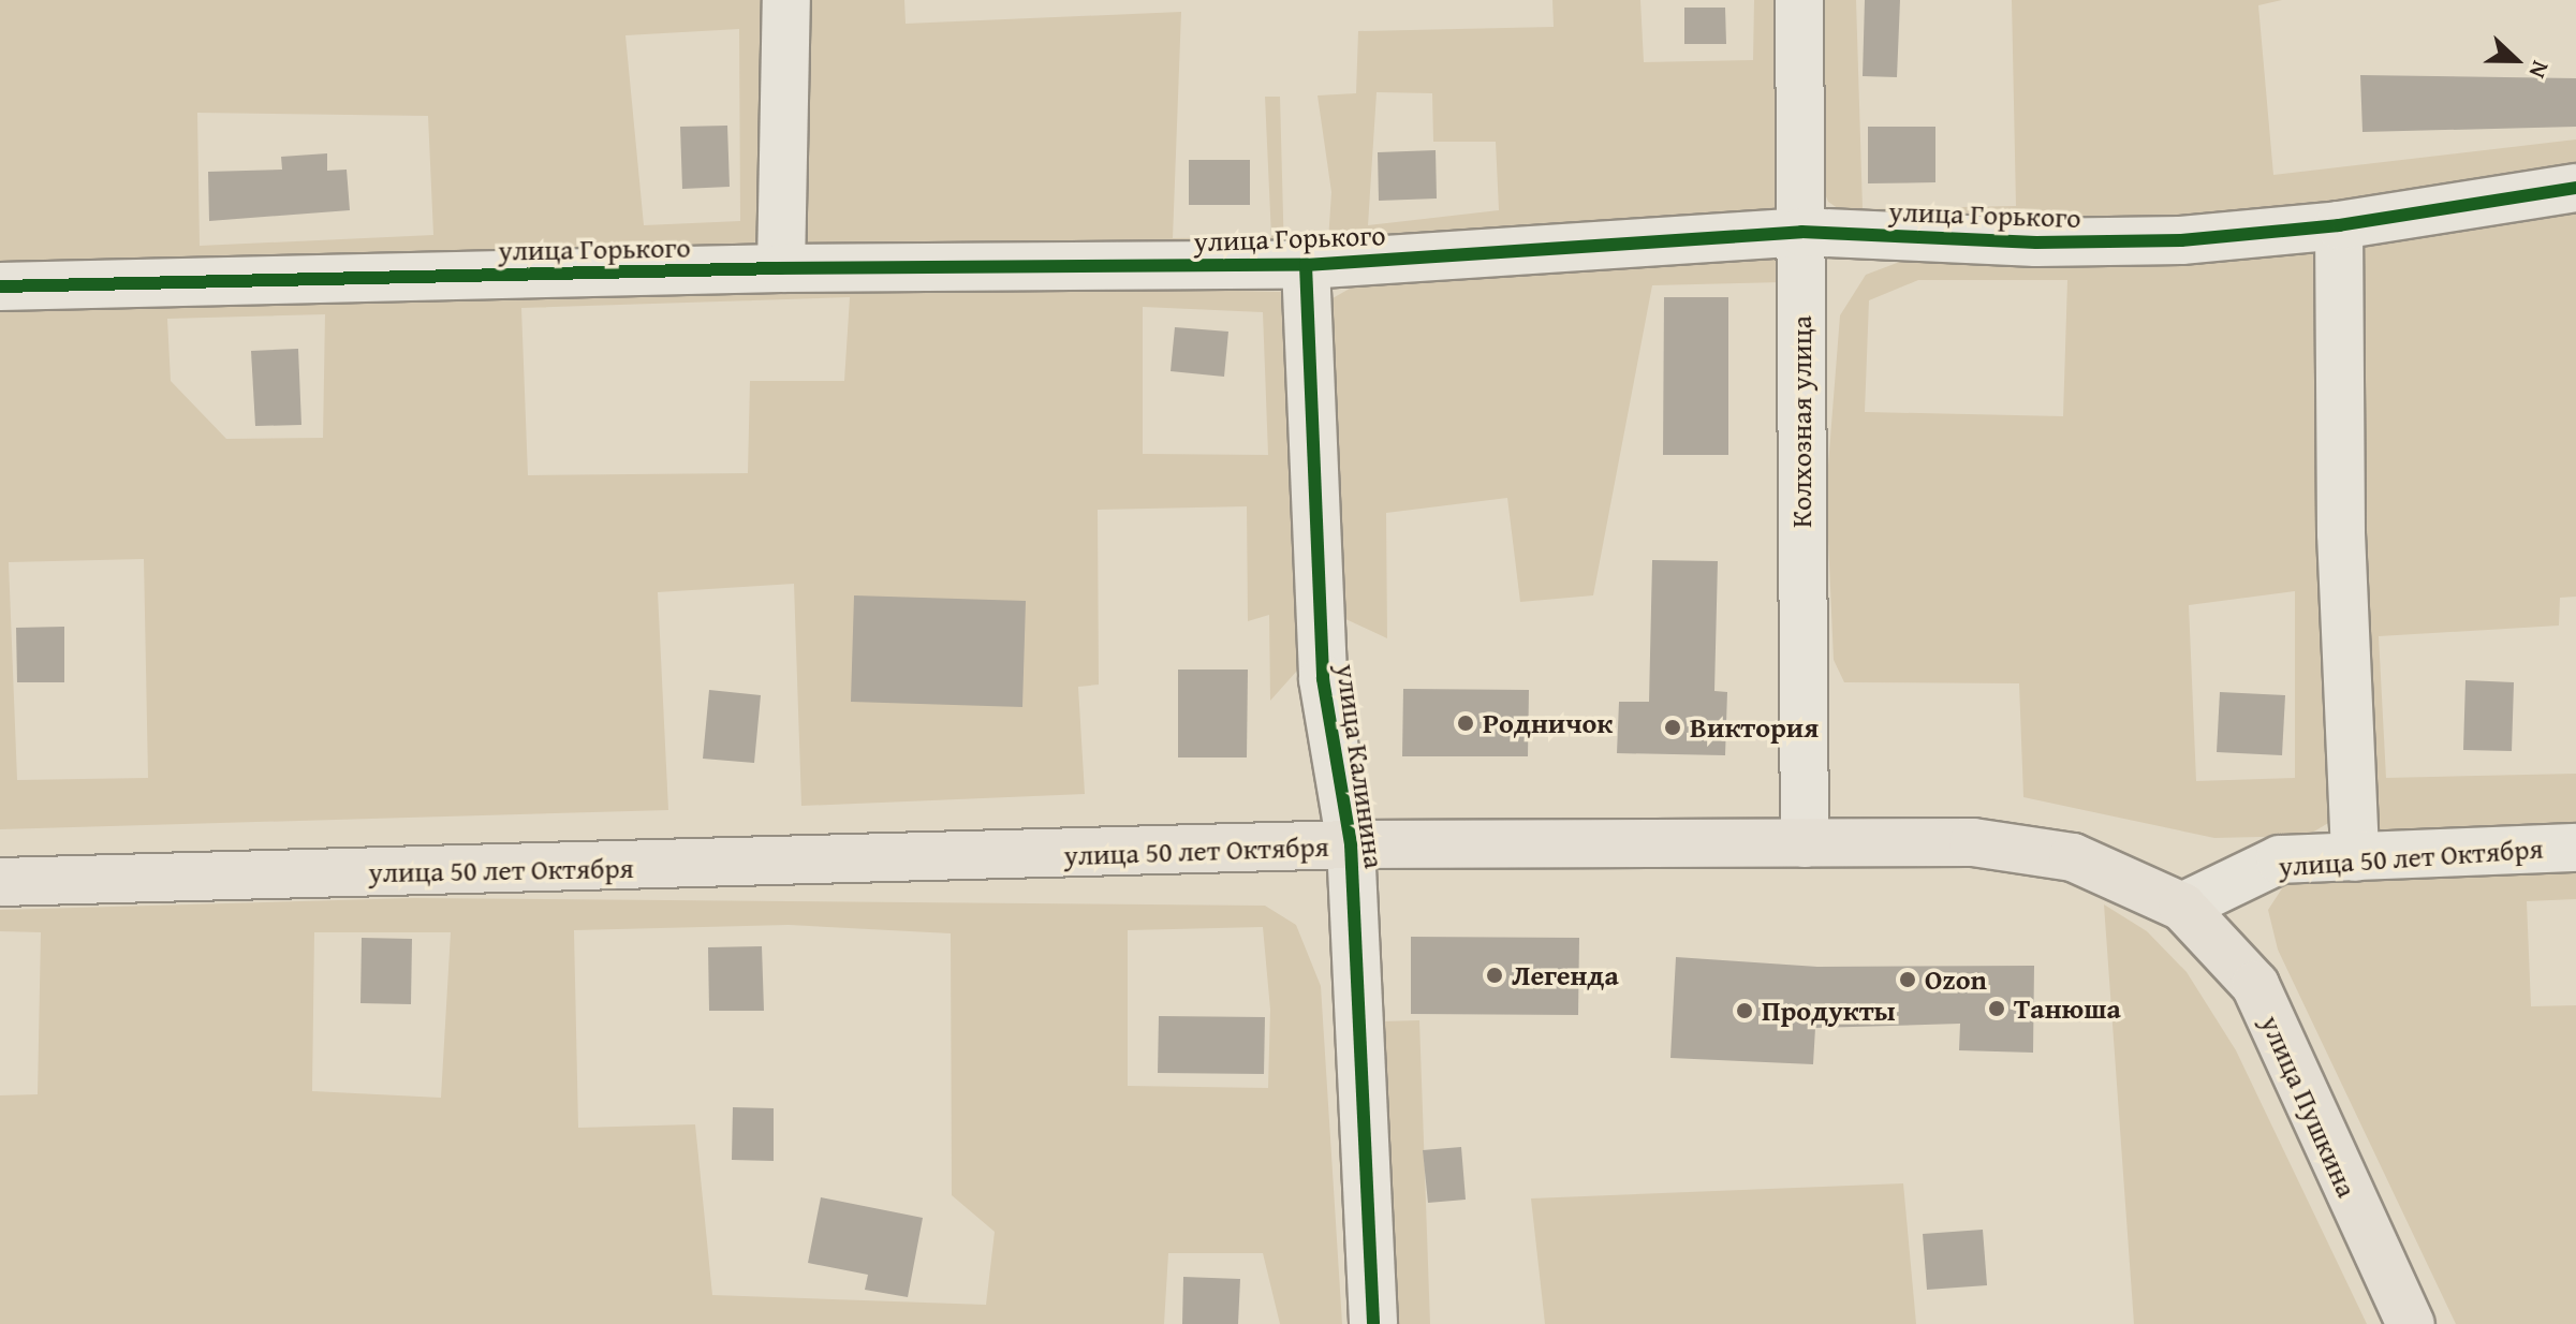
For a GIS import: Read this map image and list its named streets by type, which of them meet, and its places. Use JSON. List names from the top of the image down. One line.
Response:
{"streets":{"main road":["улица 50 лет Октября","улица Пушкина"],"street":["улица Горького","Колхозная улица","улица Калинина"]},"crossings":[["улица Горького","Колхозная улица"],["улица Горького","улица Калинина"],["Колхозная улица","улица 50 лет Октября"],["улица Калинина","улица 50 лет Октября"],["улица 50 лет Октября","улица Пушкина"]],"places":["Родничок","Виктория","Легенда","Ozon","Танюша","Продукты"],"north":"right"}
